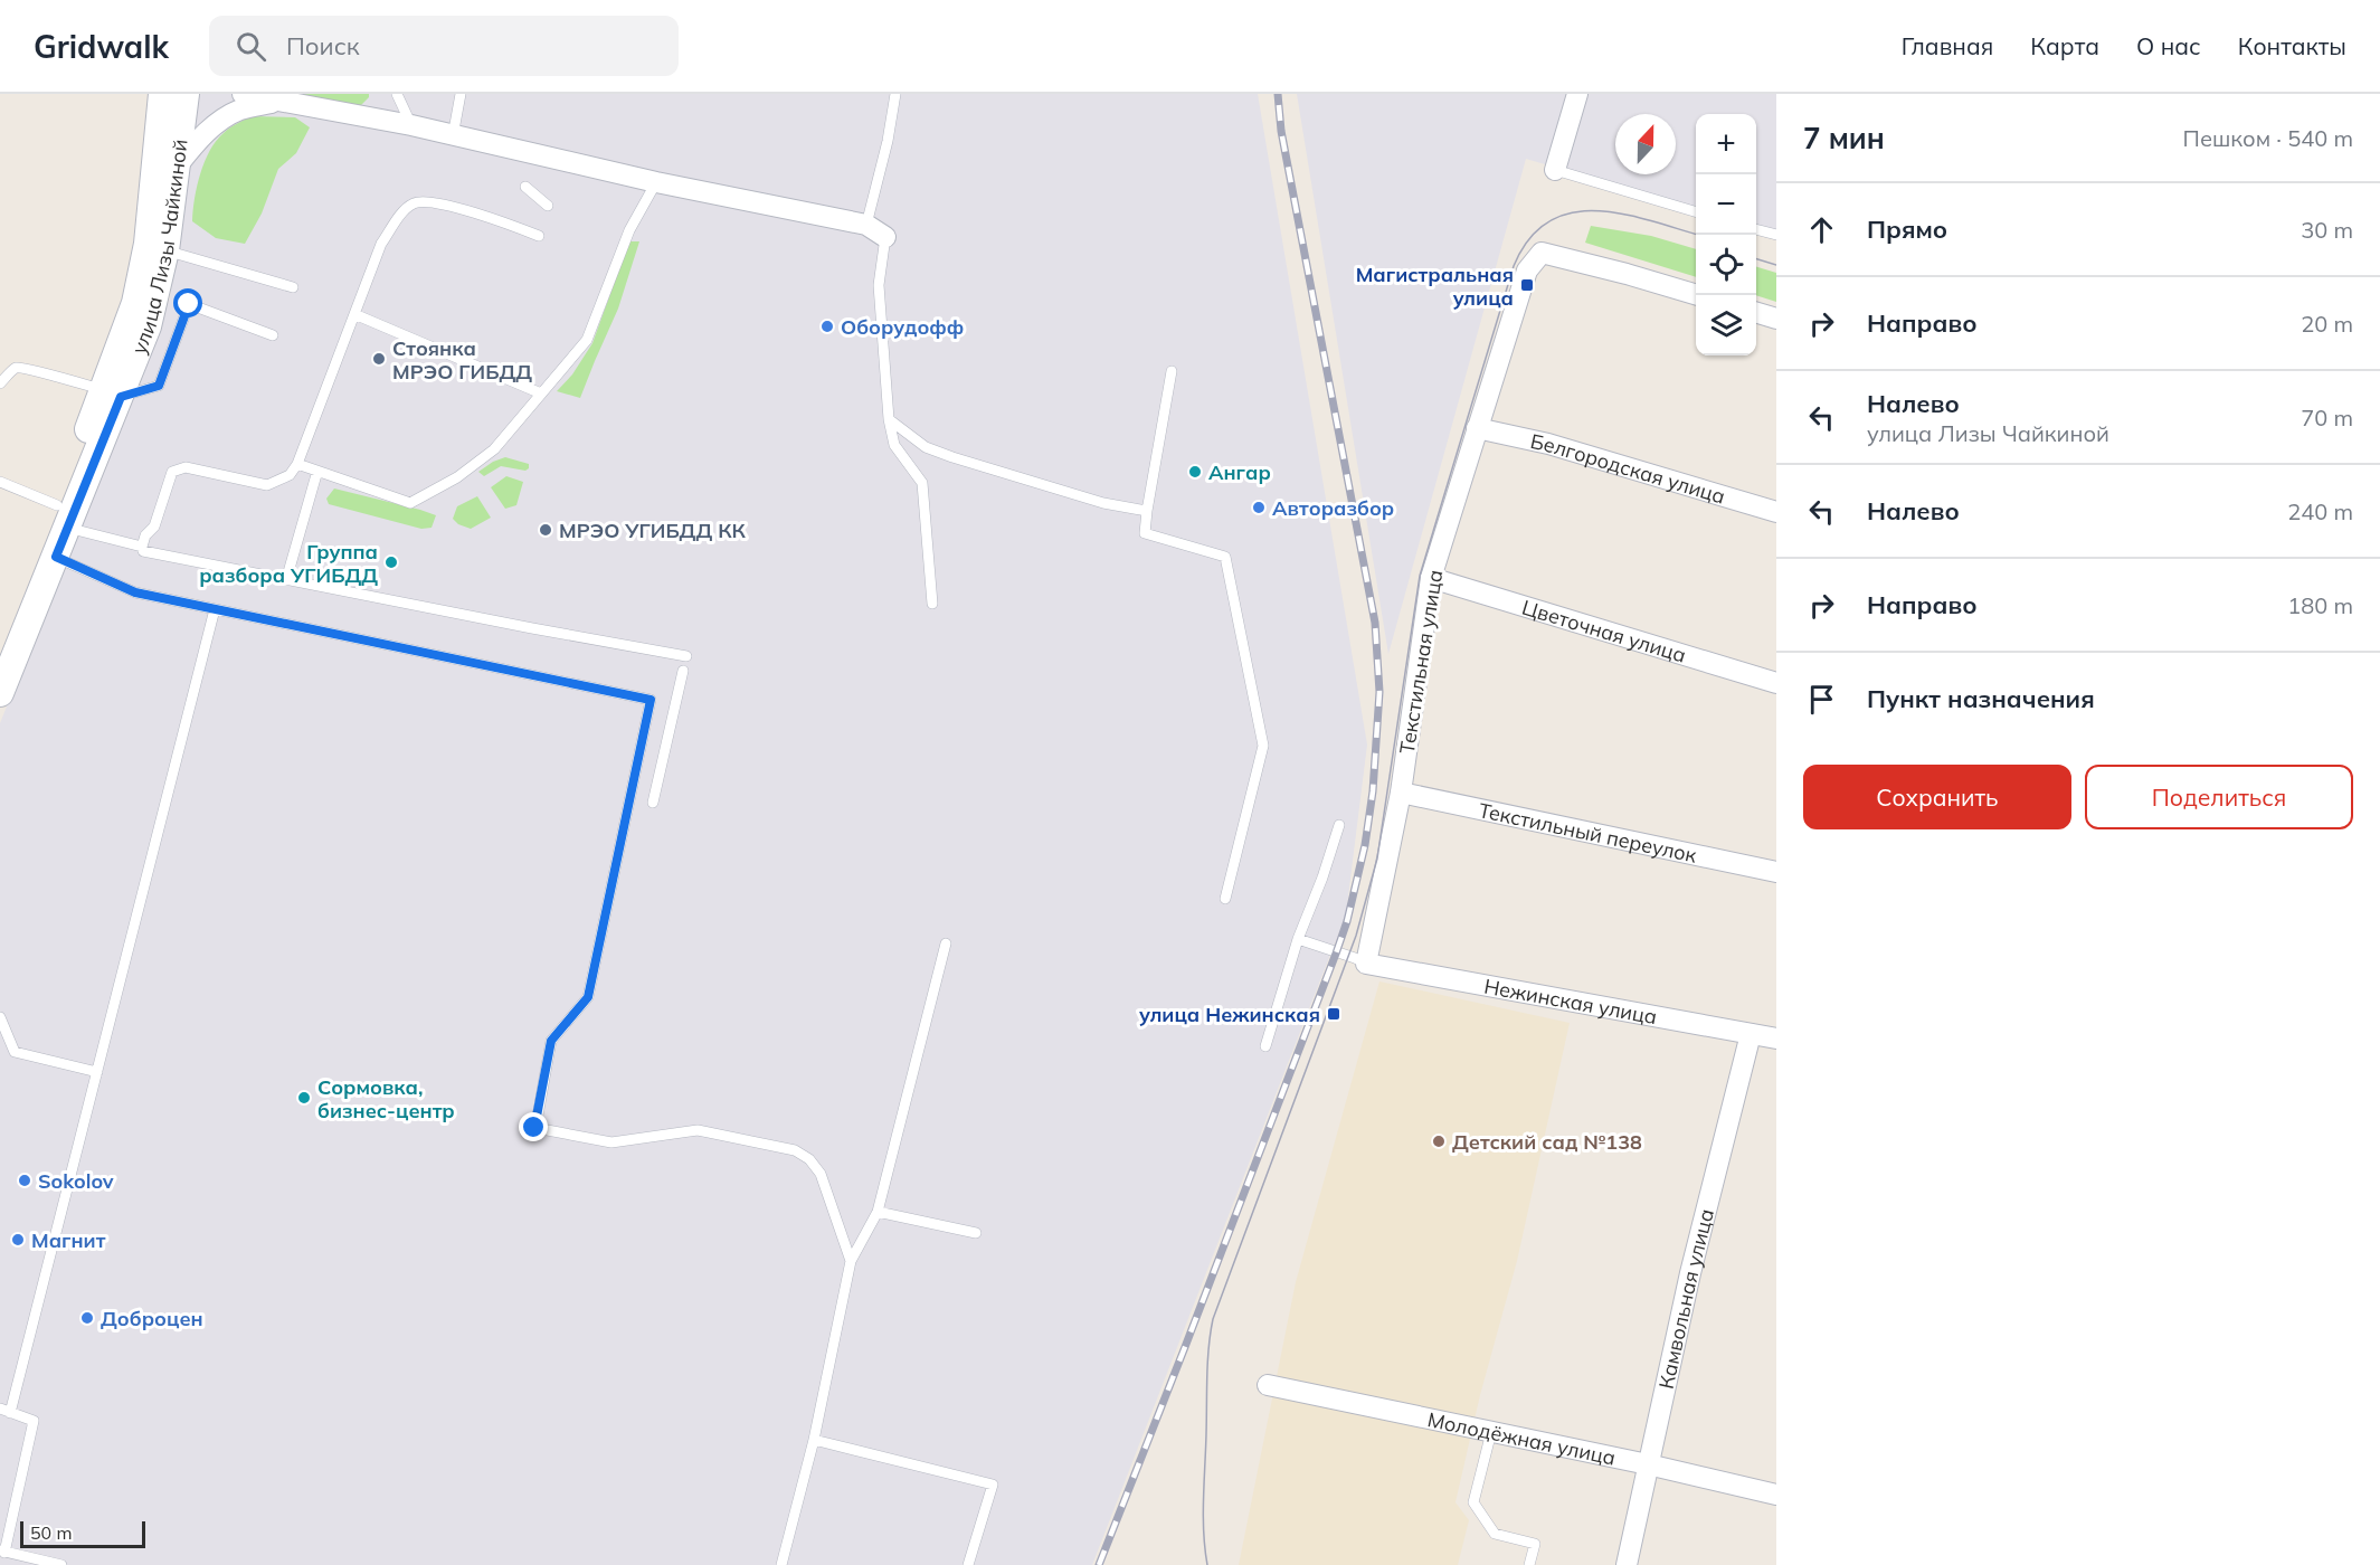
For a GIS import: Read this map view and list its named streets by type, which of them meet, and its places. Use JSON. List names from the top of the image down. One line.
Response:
{"streets":{"main road":["улица Лизы Чайкиной"],"street":["Белгородская улица","Цветочная улица","Текстильная улица","Текстильный переулок","Нежинская улица","Камвольная улица","Молодёжная улица"]},"crossings":[["Белгородская улица","Текстильная улица"],["Цветочная улица","Текстильная улица"],["Текстильная улица","Текстильный переулок"],["Текстильная улица","Нежинская улица"],["Нежинская улица","Камвольная улица"],["Камвольная улица","Молодёжная улица"]],"places":{"transit":["Магистральная улица","улица Нежинская"],"other":["Оборудофф","Стоянка МРЭО ГИБДД","Ангар","Авторазбор","МРЭО УГИБДД КК","Группа разбора УГИБДД","Сормовка, бизнес-центр","Детский сад №138","Sokolov","Магнит","Доброцен"]},"scale_bar":"50 m","north":"top","page":{"header":"Gridwalk","search":"Поиск","nav":["Главная","Карта","О нас","Контакты"],"heading":["7 мин","Пешком · 540 m"],"map_buttons":["+","−"],"list":[["Прямо","30 m"],["Направо","20 m"],["Налево","улица Лизы Чайкиной","70 m"],["Налево","240 m"],["Направо","180 m"],"Пункт назначения"],"buttons":["Сохранить","Поделиться"],"scale":"50 m"}}
